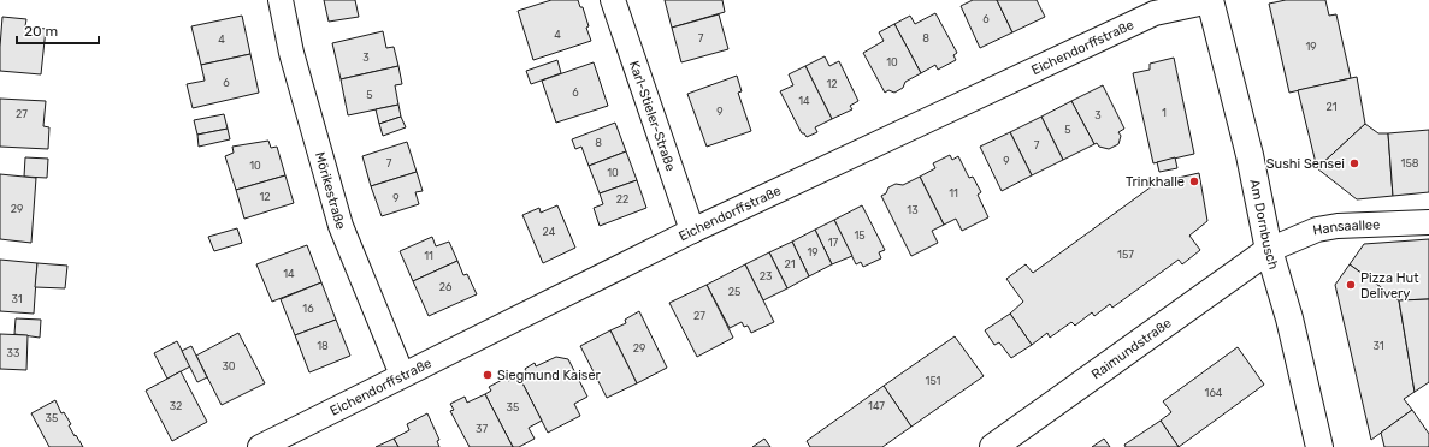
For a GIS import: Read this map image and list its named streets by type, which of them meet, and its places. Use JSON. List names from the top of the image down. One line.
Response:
{"streets":{"main road":["Am Dornbusch","Raimundstraße"],"street":["Eichendorffstraße","Karl-Stieler-Straße","Mörikestraße","Hansaallee"]},"crossings":[["Eichendorffstraße","Karl-Stieler-Straße"],["Eichendorffstraße","Mörikestraße"],["Eichendorffstraße","Am Dornbusch"],["Am Dornbusch","Hansaallee"],["Am Dornbusch","Raimundstraße"],["Hansaallee","Raimundstraße"]],"places":["Sushi Sensei","Trinkhalle","Pizza Hut Delivery","Siegmund Kaiser"],"house_numbers":["6","4","7","8","4","19","3","10","6","12","6","5","14","21","9","1","27","3","5","8","7","9","7","158","10","10","11","12","9","22","29","13","24","15","17","19","157","11","21","14","23","26","25","31","16","27","18","31","29","33","30","151","164","32","147","35","35","37"],"scale_bar":"20 m"}
